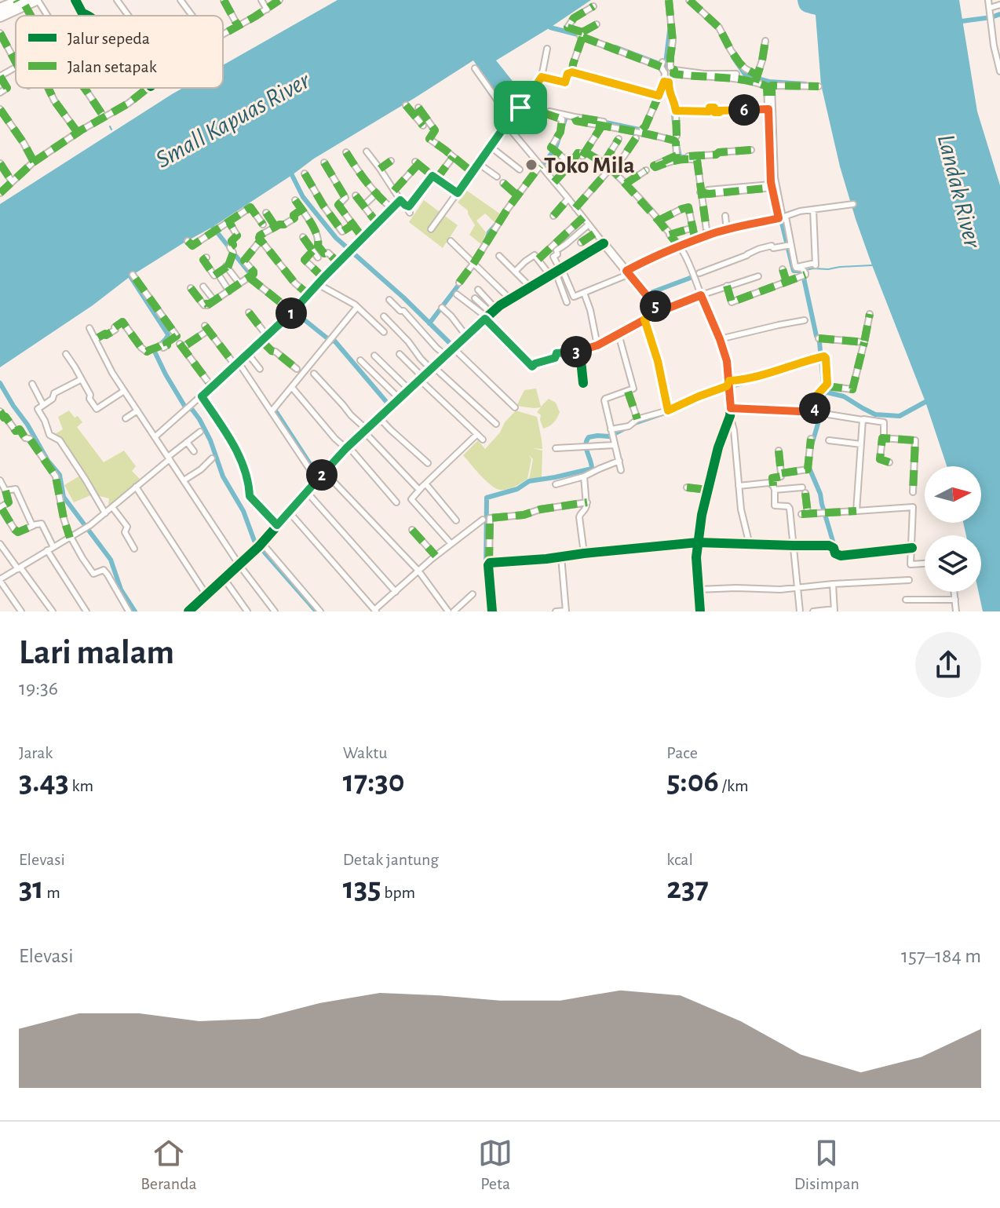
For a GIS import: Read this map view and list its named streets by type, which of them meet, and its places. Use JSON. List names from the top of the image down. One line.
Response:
{"water":["Small Kapuas River","Landak River"],"places":["Toko Mila"],"legend":["Jalur sepeda","Jalan setapak"],"north":"right","page":{"pins":["6","5","1","3","4","2"],"heading":["Lari malam","19:36"],"stats":[["Jarak","3.43 km"],["Waktu","17:30"],["Pace","5:06 /km"],["Elevasi","31 m"],["Detak jantung","135 bpm"],["kcal","237"]],"chart":["Elevasi","157–184 m"],"tabs":["Beranda","Peta","Disimpan"]}}
